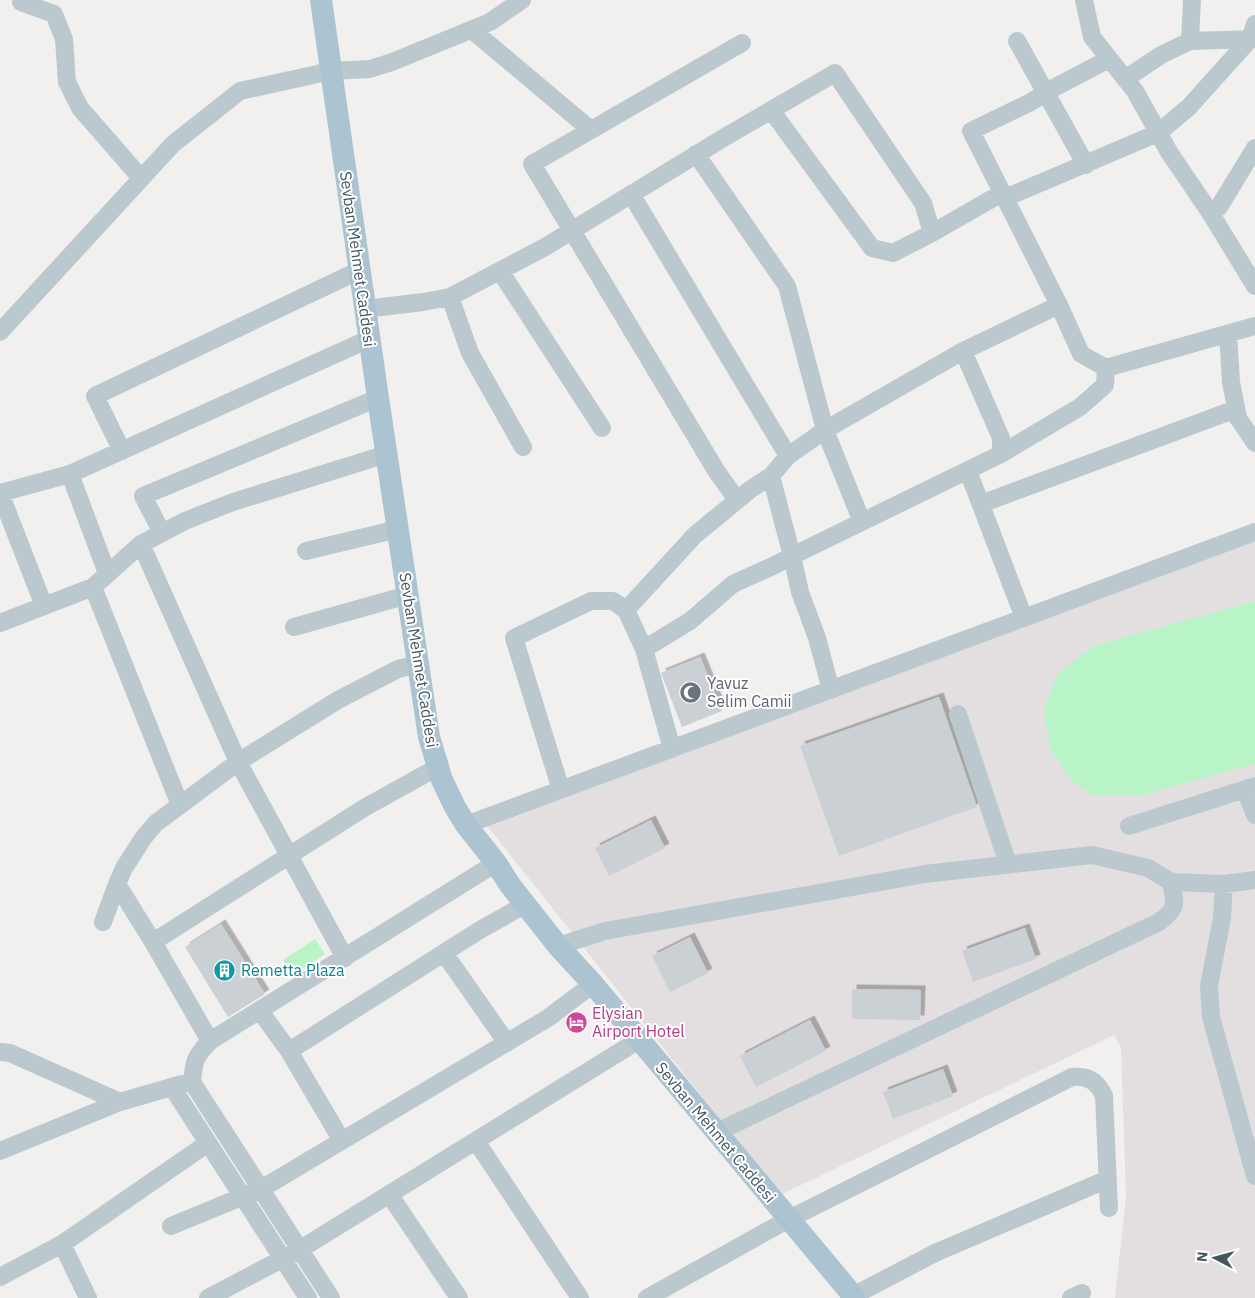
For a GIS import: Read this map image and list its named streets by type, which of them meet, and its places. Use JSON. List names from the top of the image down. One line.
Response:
{"streets":{"main road":["Sevban Mehmet Caddesi"]},"places":{"mosque":["Yavuz Selim Camii"],"building":["Remetta Plaza"],"hotel":["Elysian Airport Hotel"]},"north":"left"}
